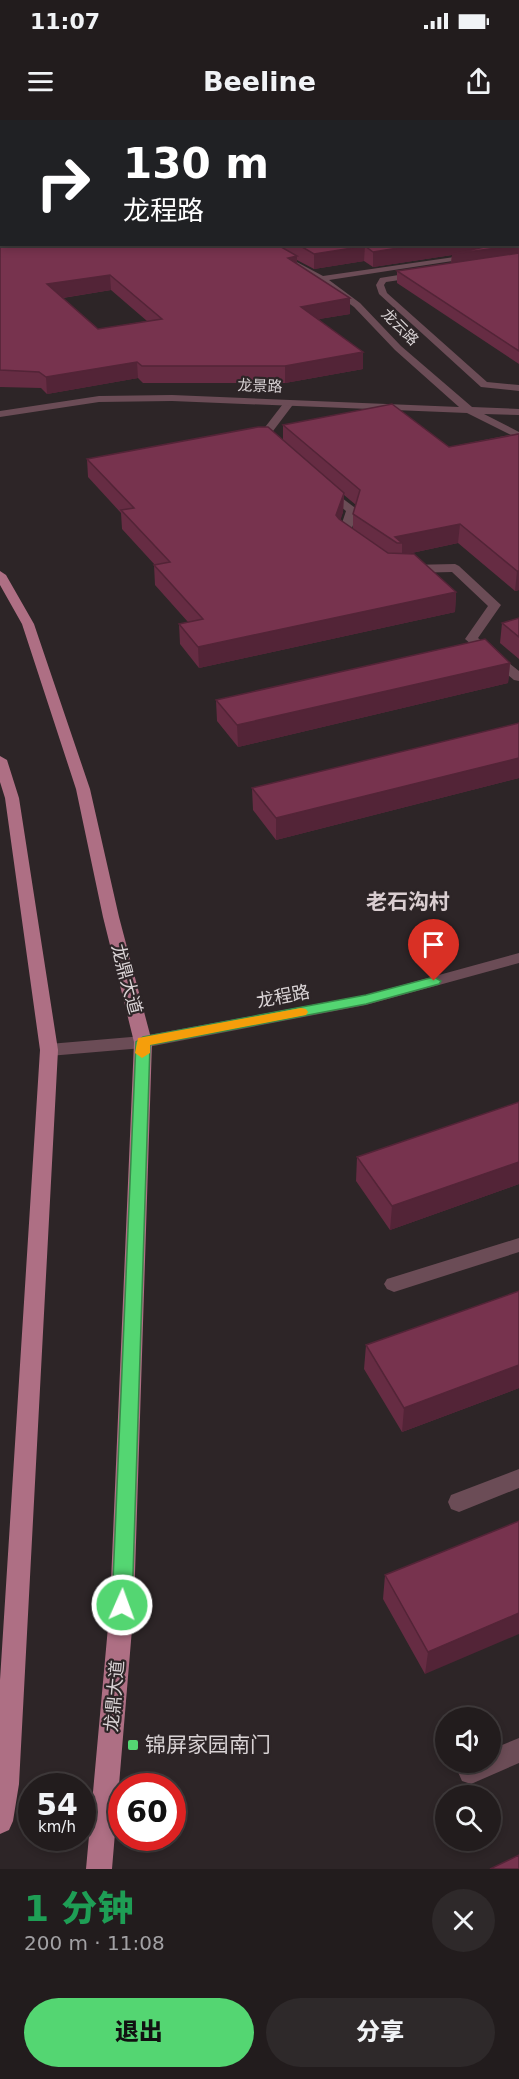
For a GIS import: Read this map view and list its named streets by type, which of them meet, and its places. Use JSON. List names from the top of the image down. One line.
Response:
{"streets":{"main road":["龙鼎大道"],"street":["龙云路","龙景路","龙程路"]},"crossings":[["龙云路","龙景路"],["龙鼎大道","龙程路"]],"districts":["老石沟村"],"places":{"transit":["锦屏家园南门"]},"page":{"status":"11:07","header":"Beeline","turn":["130 m","龙程路"],"speed":"54 km/h","limit":"60","heading":["1 分钟","200 m · 11:08"],"buttons":["退出","分享"]}}
